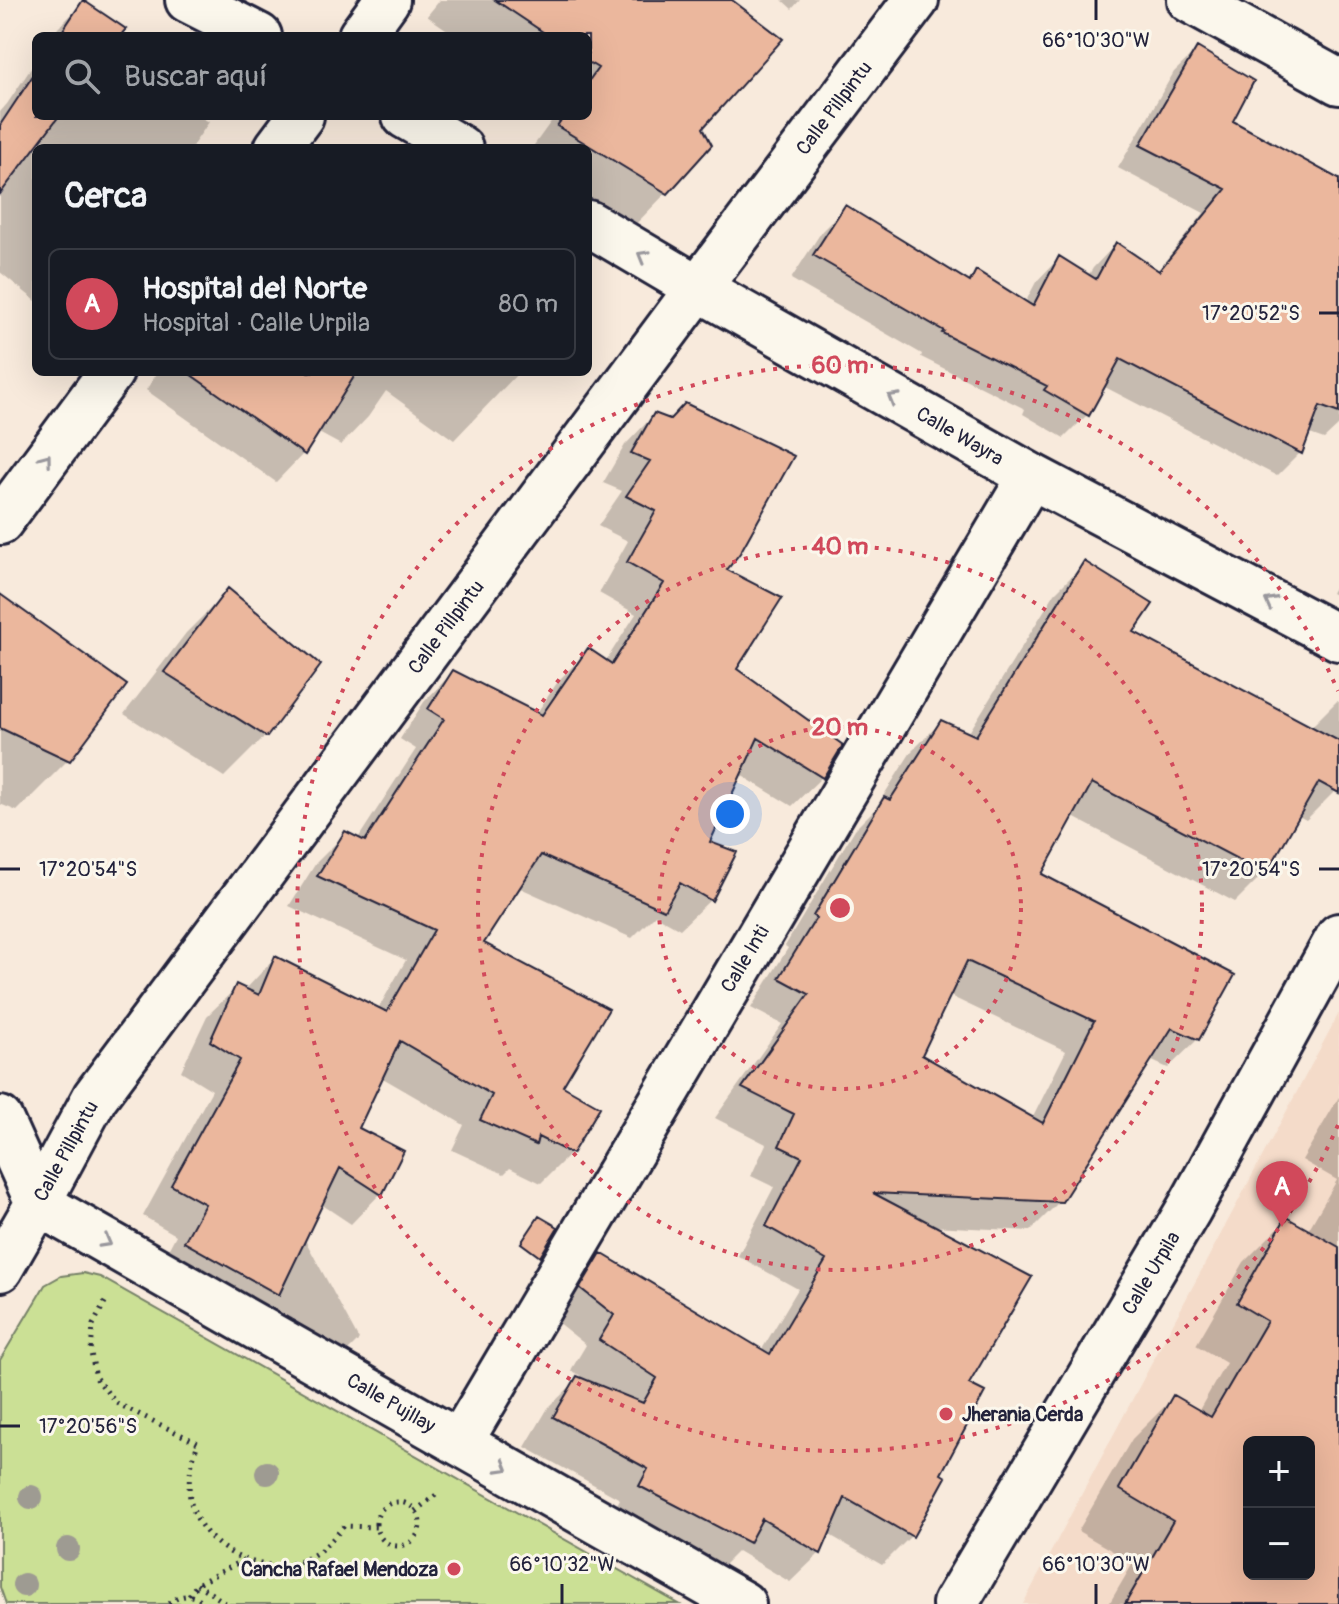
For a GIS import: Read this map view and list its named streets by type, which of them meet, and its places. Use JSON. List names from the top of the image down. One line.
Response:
{"streets":{"street":["Calle Pillpintu","Calle Wayra","Calle Inti","Calle Urpila","Calle Pujllay"]},"crossings":[["Calle Pillpintu","Calle Wayra"],["Calle Pillpintu","Calle Pujllay"],["Calle Wayra","Calle Inti"],["Calle Inti","Calle Pujllay"]],"one_way":["Calle Wayra","Calle Pujllay"],"places":["Jherania Cerda","Cancha Rafael Mendoza"],"page":{"search":"Buscar aquí","heading":"Cerca","list":[{"mark":"A","name":"Hospital del Norte","note":"Hospital · Calle Urpila","value":"80 m"}],"pins":"A","map_buttons":["+","−"]},"coordinates":["66°10'30\"W","17°20'52\"S","17°20'54\"S","17°20'56\"S","66°10'32\"W"],"rings":["60 m","40 m","20 m"]}
